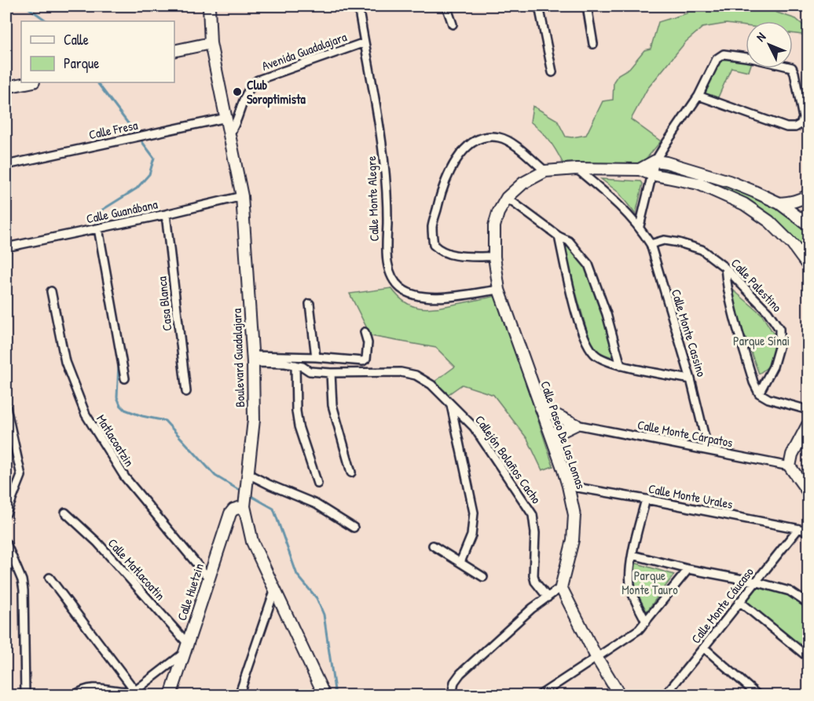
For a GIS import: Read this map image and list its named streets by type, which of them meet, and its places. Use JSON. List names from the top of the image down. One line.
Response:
{"streets":{"street":["Avenida Guadalajara","Calle Fresa","Calle Monte Alegre","Calle Guanábana","Calle Palestino","Casa Blanca","Calle Monte Cassino","Boulevard Guadalajara","Calle Monte Cárpatos","Calle Paseo De Las Lomas","Matlacoatzin","Callejón Bolaños Cacho","Calle Monte Urales","Calle Matlacoatin","Calle Huetzin","Calle Monte Cáucaso"]},"crossings":[["Avenida Guadalajara","Calle Monte Alegre"],["Avenida Guadalajara","Boulevard Guadalajara"],["Calle Fresa","Boulevard Guadalajara"],["Calle Monte Alegre","Calle Paseo De Las Lomas"],["Calle Guanábana","Casa Blanca"],["Calle Guanábana","Boulevard Guadalajara"],["Calle Palestino","Calle Monte Cassino"],["Calle Monte Cassino","Calle Monte Cárpatos"],["Boulevard Guadalajara","Callejón Bolaños Cacho"],["Boulevard Guadalajara","Calle Huetzin"],["Calle Paseo De Las Lomas","Calle Monte Urales"],["Matlacoatzin","Calle Huetzin"],["Calle Monte Urales","Calle Monte Cáucaso"],["Calle Matlacoatin","Calle Huetzin"]],"parks":["Parque Sinai","Parque Monte Tauro"],"places":["Club Soroptimista"],"legend":["Calle","Parque"],"north":"top left"}
